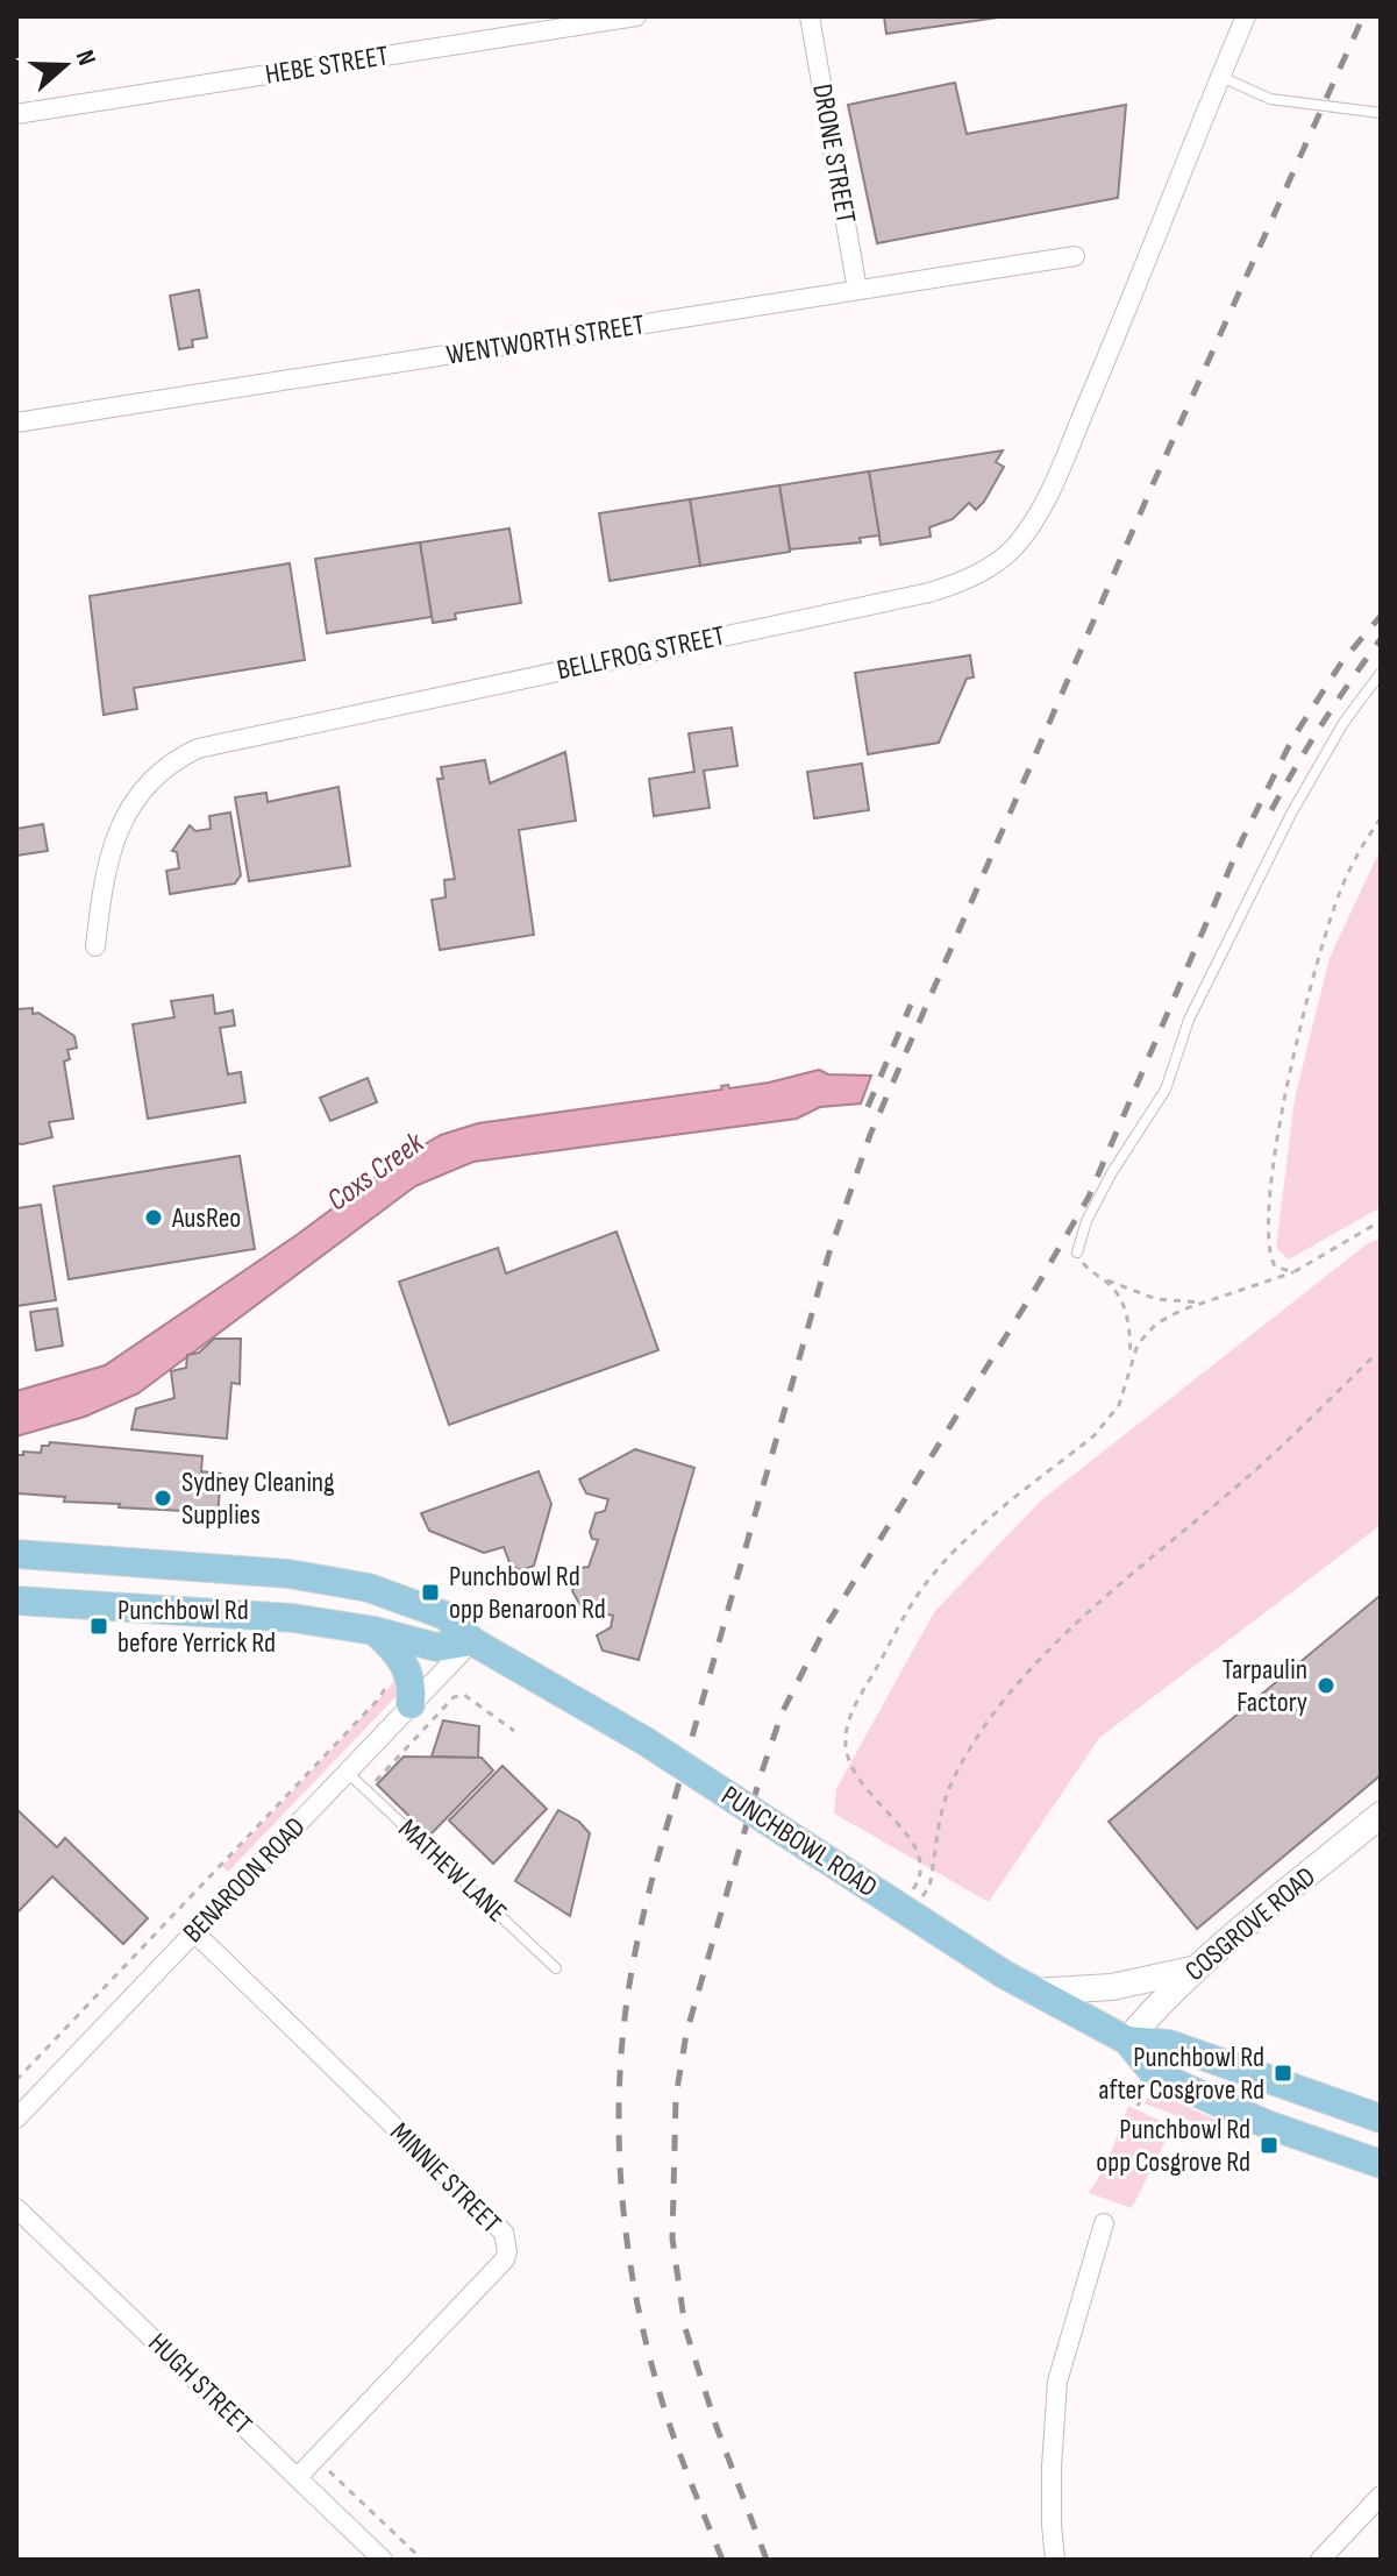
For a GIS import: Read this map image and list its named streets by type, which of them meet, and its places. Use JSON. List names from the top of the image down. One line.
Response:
{"streets":{"main road":["PUNCHBOWL ROAD","COSGROVE ROAD"],"street":["HEBE STREET","DRONE STREET","WENTWORTH STREET","BELLFROG STREET","BENAROON ROAD","MINNIE STREET","HUGH STREET"],"lane":["MATHEW LANE"]},"crossings":[["DRONE STREET","WENTWORTH STREET"],["PUNCHBOWL ROAD","BENAROON ROAD"],["PUNCHBOWL ROAD","COSGROVE ROAD"],["MATHEW LANE","BENAROON ROAD"],["BENAROON ROAD","MINNIE STREET"],["MINNIE STREET","HUGH STREET"]],"water":["Coxs Creek"],"places":{"other":["AusReo","Sydney Cleaning Supplies","Tarpaulin Factory"],"transit":["Punchbowl Rd opp Benaroon Rd","Punchbowl Rd before Yerrick Rd","Punchbowl Rd after Cosgrove Rd","Punchbowl Rd opp Cosgrove Rd"]},"north":"right"}
